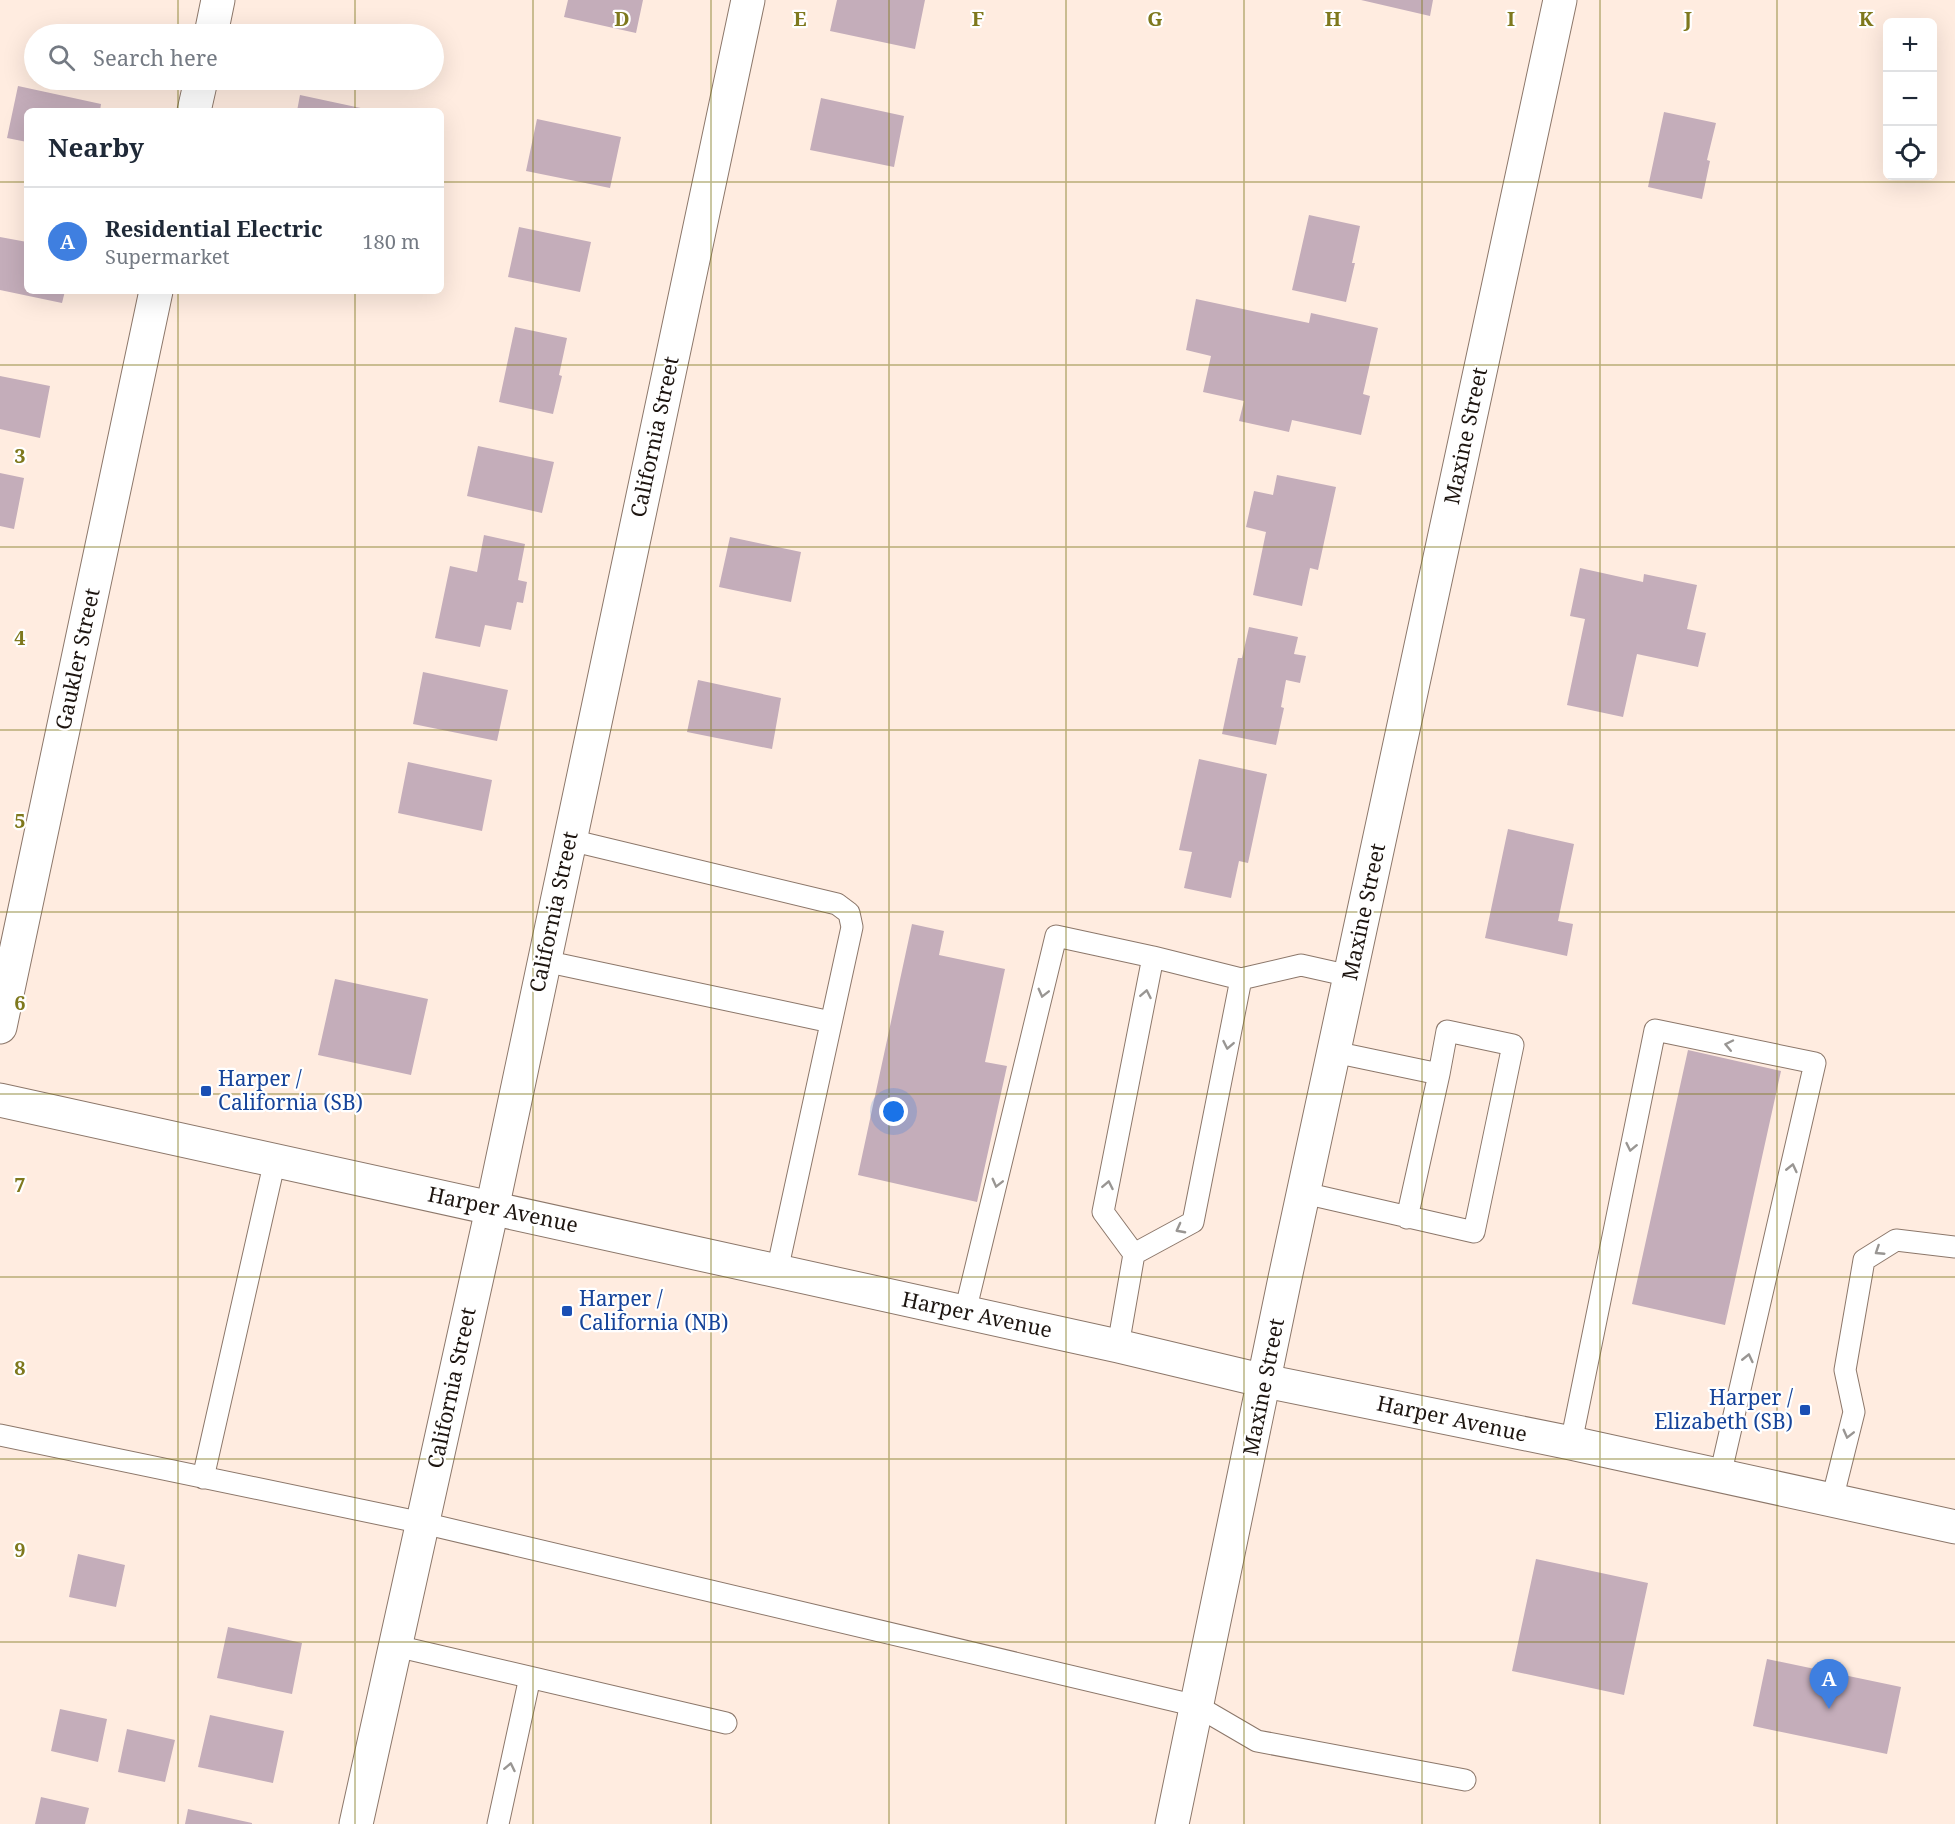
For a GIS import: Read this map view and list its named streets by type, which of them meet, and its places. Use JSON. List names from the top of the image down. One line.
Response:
{"streets":{"street":["Maxine Street","California Street","Gaukler Street","Harper Avenue"]},"crossings":[["Maxine Street","Harper Avenue"],["California Street","Harper Avenue"]],"places":{"transit":["Harper / California (SB)","Harper / California (NB)","Harper / Elizabeth (SB)"]},"page":{"map_buttons":["+","−"],"search":"Search here","heading":"Nearby","list":[{"mark":"A","name":"Residential Electric","note":"Supermarket","value":"180 m"}],"pins":"A"},"grid":{"columns":["D","E","F","G","H","I","J","K"],"rows":["3","4","5","6","7","8","9"]}}
